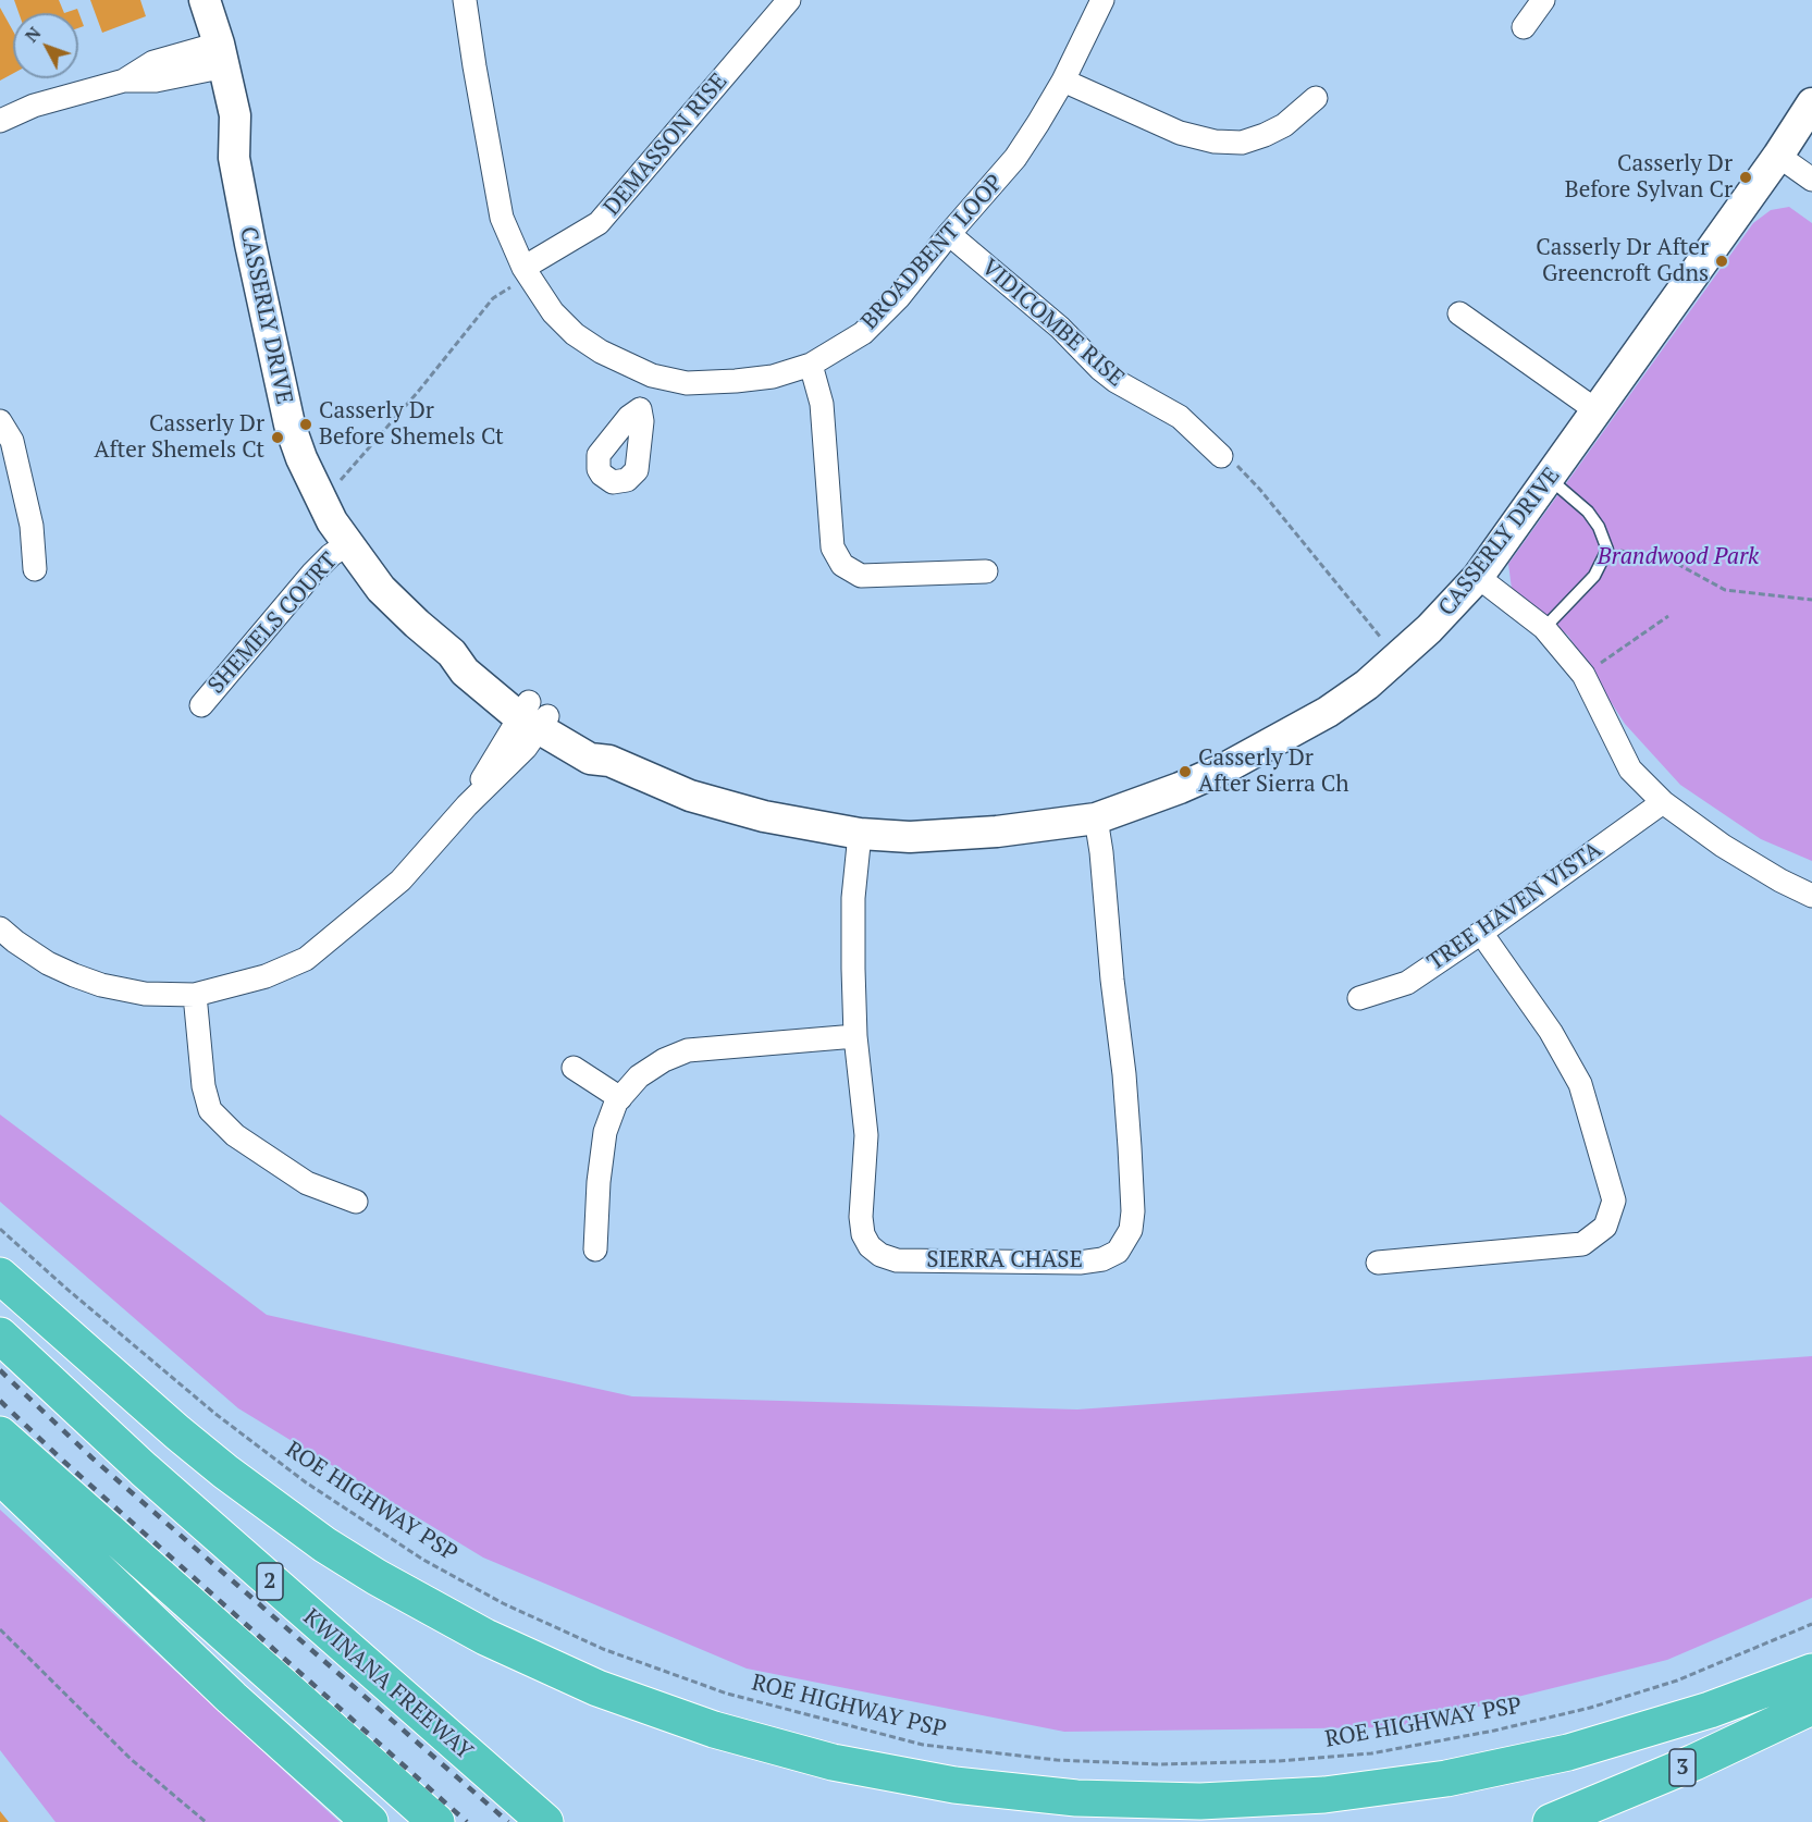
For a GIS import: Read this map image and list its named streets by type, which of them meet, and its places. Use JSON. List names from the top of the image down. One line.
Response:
{"streets":{"highway":["2","KWINANA FREEWAY","3"],"street":["DEMASSON RISE","BROADBENT LOOP","CASSERLY DRIVE","VIDICOMBE RISE","SHEMELS COURT","TREE HAVEN VISTA","SIERRA CHASE"],"path":["ROE HIGHWAY PSP"]},"crossings":[["DEMASSON RISE","BROADBENT LOOP"],["BROADBENT LOOP","VIDICOMBE RISE"],["CASSERLY DRIVE","SHEMELS COURT"],["CASSERLY DRIVE","SIERRA CHASE"]],"parks":["Brandwood Park"],"places":["Casserly Dr Before Sylvan Cr","Casserly Dr After Greencroft Gdns","Casserly Dr Before Shemels Ct","Casserly Dr After Shemels Ct","Casserly Dr After Sierra Ch"],"north":"top left"}
